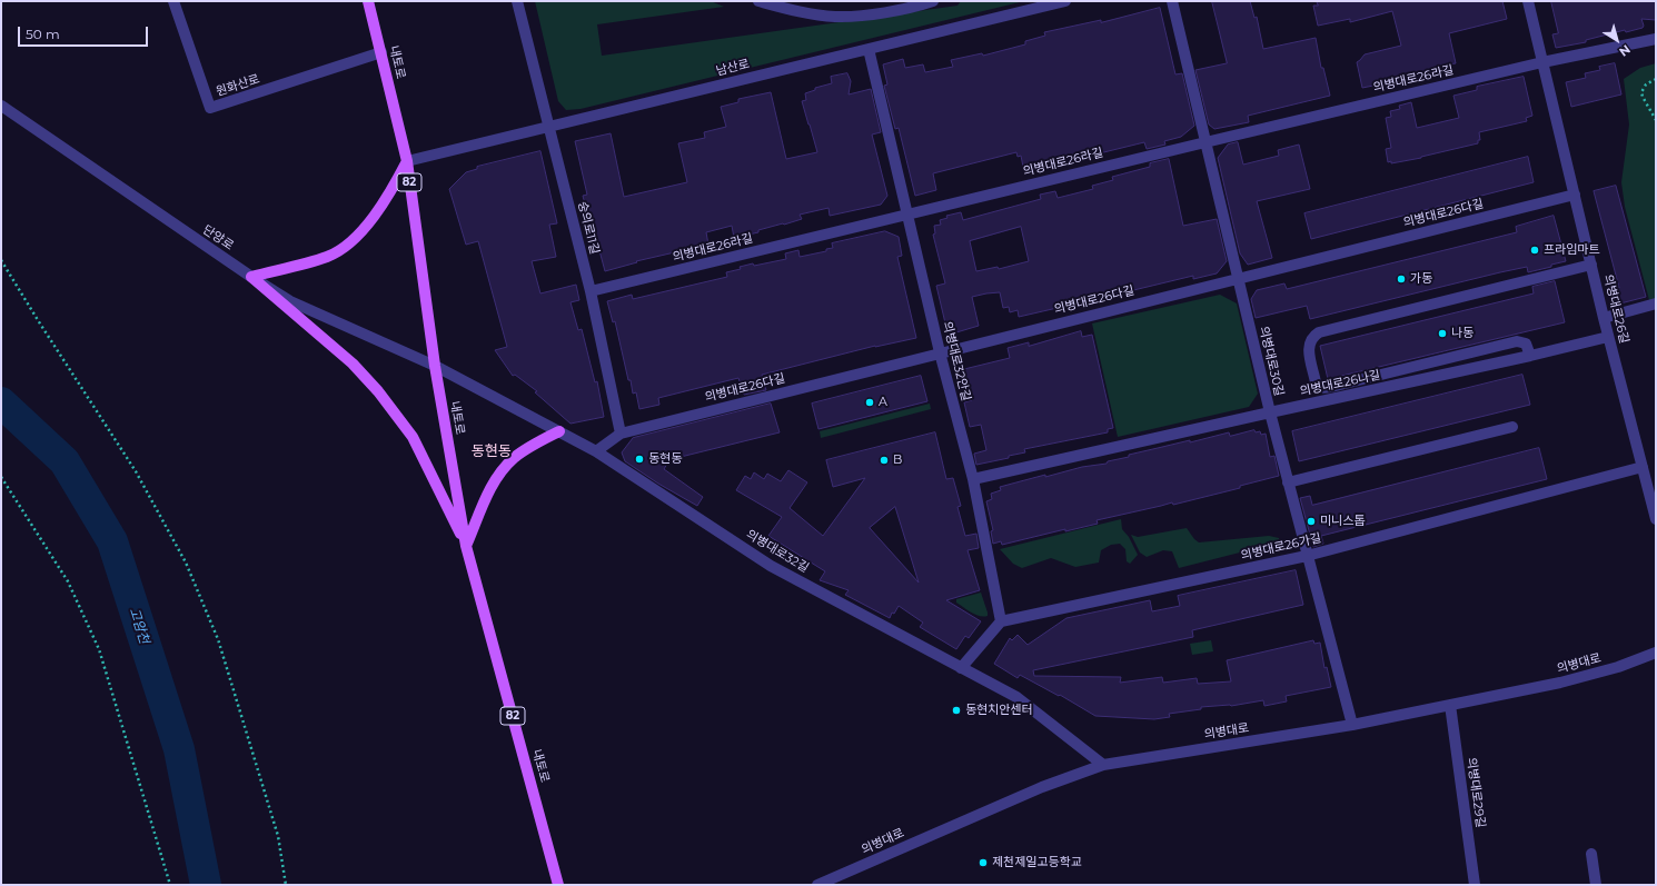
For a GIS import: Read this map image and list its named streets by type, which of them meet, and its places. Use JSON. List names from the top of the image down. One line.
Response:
{"streets":{"main road":["내토로","82"],"street":["남산로","의병대로26라길","원화산로","의병대로26다길","숭의로11길","단양로","의병대로26길","의병대로32안길","의병대로30길","의병대로26나길","의병대로26가길","의병대로32길","의병대로","의병대로29길"]},"crossings":[["내토로","남산로"],["내토로","원화산로"],["내토로","단양로"],["내토로","의병대로32길"],["남산로","숭의로11길"],["남산로","의병대로32안길"],["의병대로26라길","숭의로11길"],["의병대로26라길","의병대로26길"],["의병대로26라길","의병대로32안길"],["의병대로26라길","의병대로30길"],["의병대로26다길","숭의로11길"],["의병대로26다길","의병대로26길"],["의병대로26다길","의병대로32안길"],["의병대로26다길","의병대로30길"],["단양로","의병대로32길"],["의병대로26길","의병대로26나길"],["의병대로26길","의병대로26가길"],["의병대로32안길","의병대로26나길"],["의병대로32안길","의병대로26가길"],["의병대로30길","의병대로26나길"],["의병대로30길","의병대로26가길"],["의병대로30길","의병대로"],["의병대로32길","의병대로"],["의병대로","의병대로29길"]],"districts":["동현동"],"water":["고암천"],"places":["프라임마트","가동","나동","A","동현동","B","미니스톱","동현치안센터","제천제일고등학교"],"scale_bar":"50 m","north":"bottom right"}
